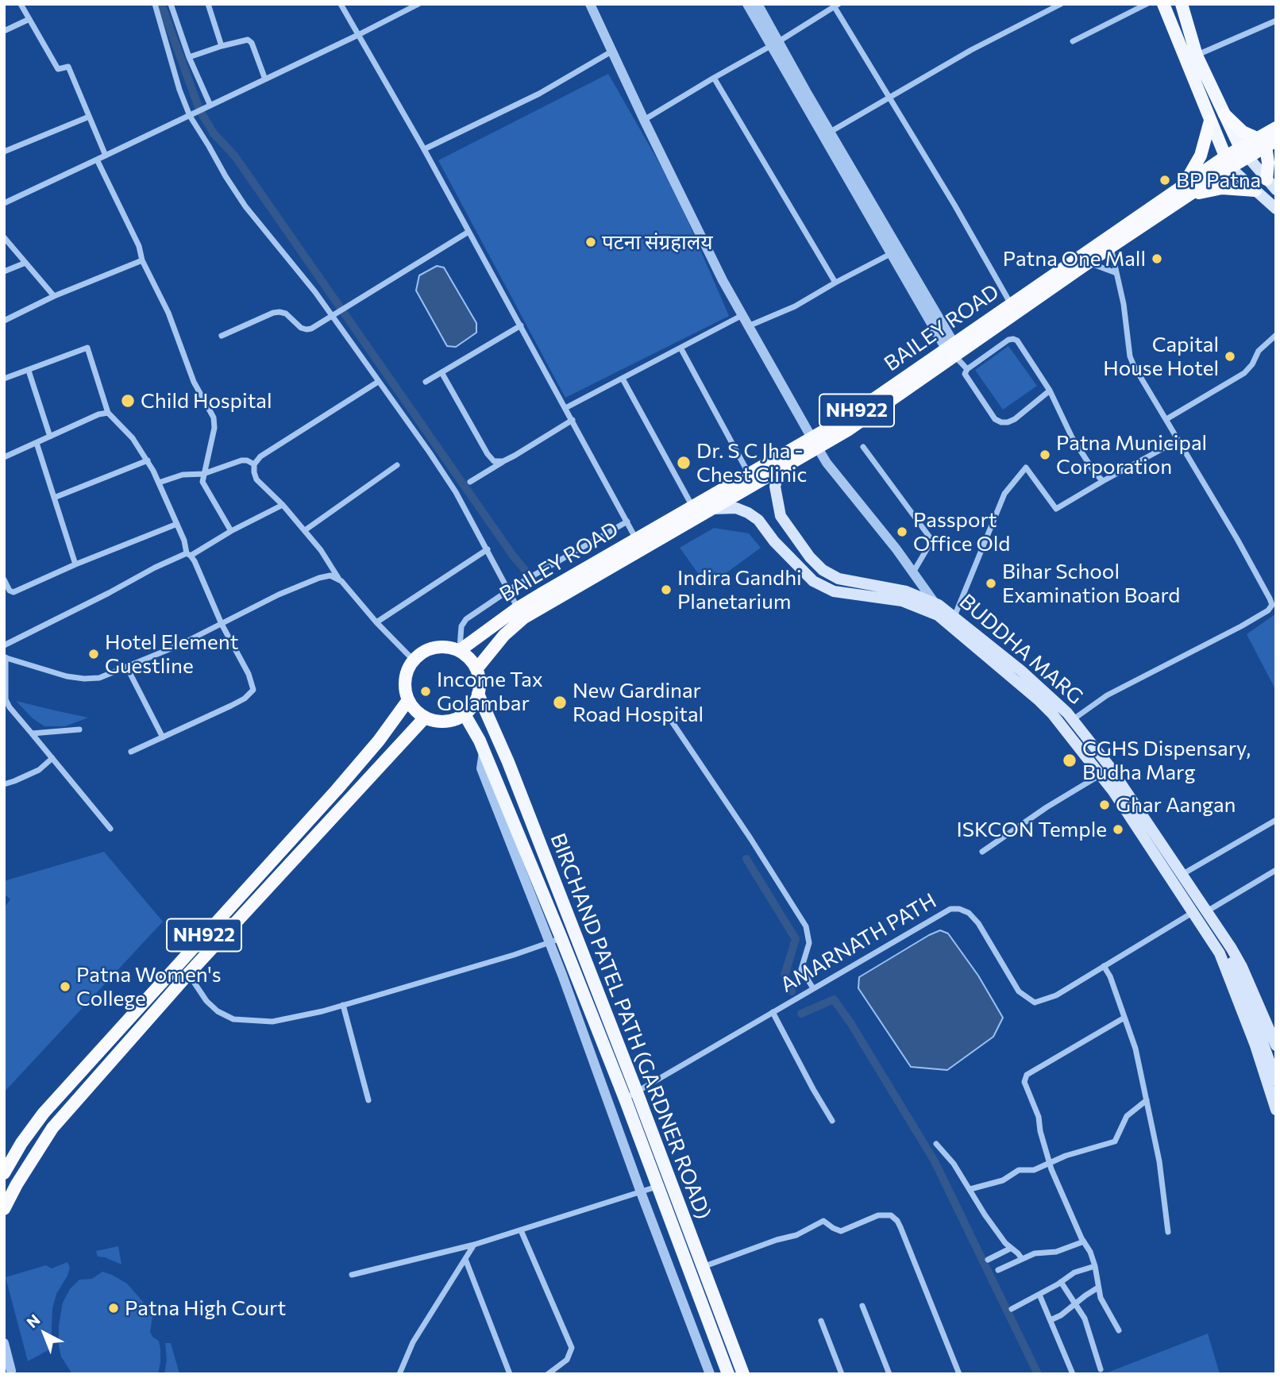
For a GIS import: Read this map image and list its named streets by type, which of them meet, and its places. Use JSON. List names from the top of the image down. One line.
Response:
{"streets":{"highway":["BAILEY ROAD","NH922"],"main road":["BUDDHA MARG","BIRCHAND PATEL PATH (GARDNER ROAD)"],"street":["AMARNATH PATH"]},"crossings":[["BAILEY ROAD","NH922"],["BAILEY ROAD","BUDDHA MARG"],["BAILEY ROAD","BIRCHAND PATEL PATH (GARDNER ROAD)"],["NH922","BIRCHAND PATEL PATH (GARDNER ROAD)"],["BUDDHA MARG","AMARNATH PATH"],["AMARNATH PATH","BIRCHAND PATEL PATH (GARDNER ROAD)"]],"places":["BP Patna","पटना संग्रहालय","Patna One Mall","Capital House Hotel","Child Hospital","Patna Municipal Corporation","Dr. S C Jha - Chest Clinic","Passport Office Old","Bihar School Examination Board","Indira Gandhi Planetarium","Hotel Element Guestline","Income Tax Golambar","New Gardinar Road Hospital","CGHS Dispensary, Budha Marg","Ghar Aangan","ISKCON Temple","Patna Women's College","Patna High Court"],"north":"top left"}
